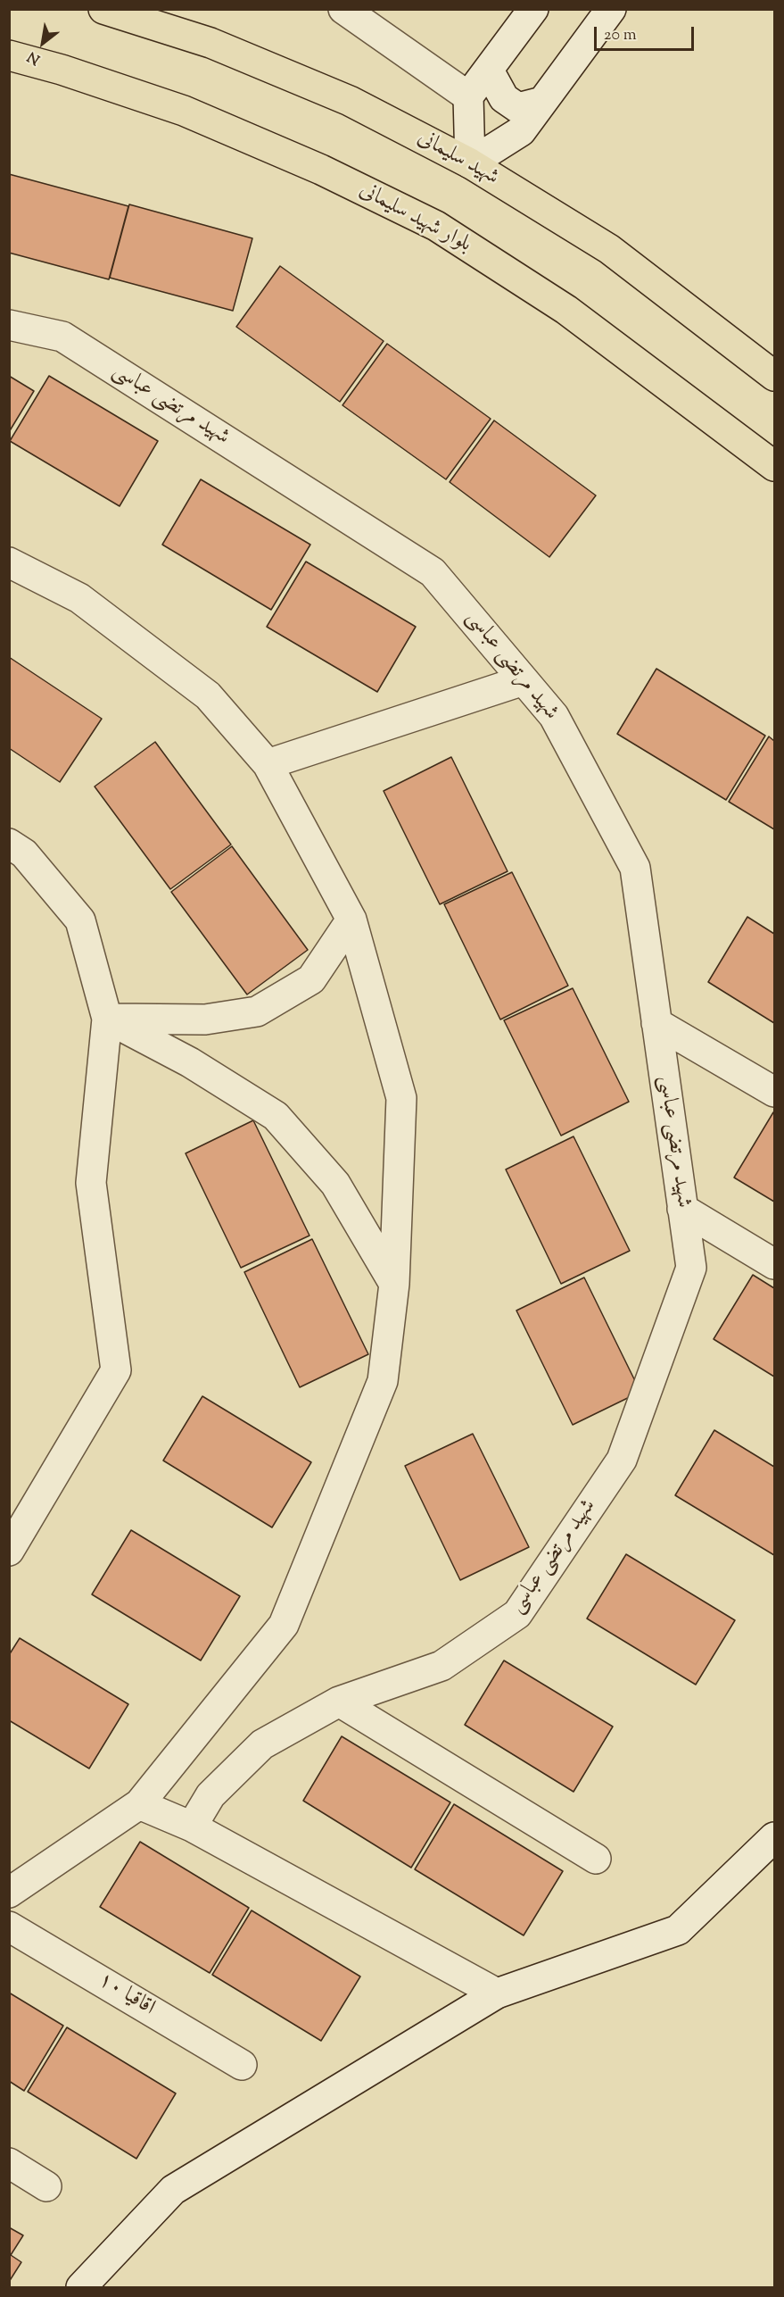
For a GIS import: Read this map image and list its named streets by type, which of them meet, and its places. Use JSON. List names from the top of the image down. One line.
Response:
{"streets":{"main road":["شهید سلیمانی","بلوار شهید سلیمانی"],"street":["شهید مرتضی عباسی","اقاقیا ۱۰"]},"scale_bar":"20 m","north":"bottom left"}
